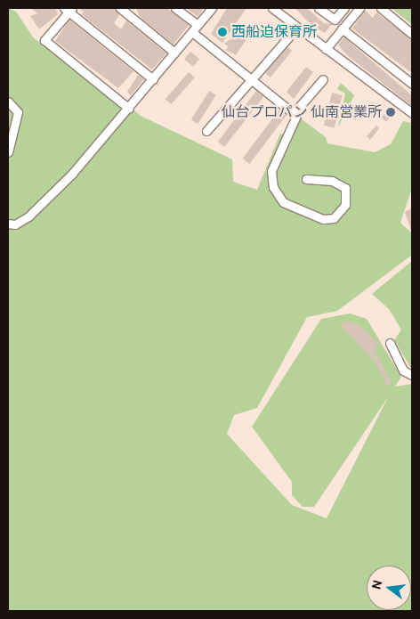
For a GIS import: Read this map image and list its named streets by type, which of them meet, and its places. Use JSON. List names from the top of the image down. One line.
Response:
{"places":["西船迫保育所","仙台プロパン 仙南営業所"],"north":"left"}
